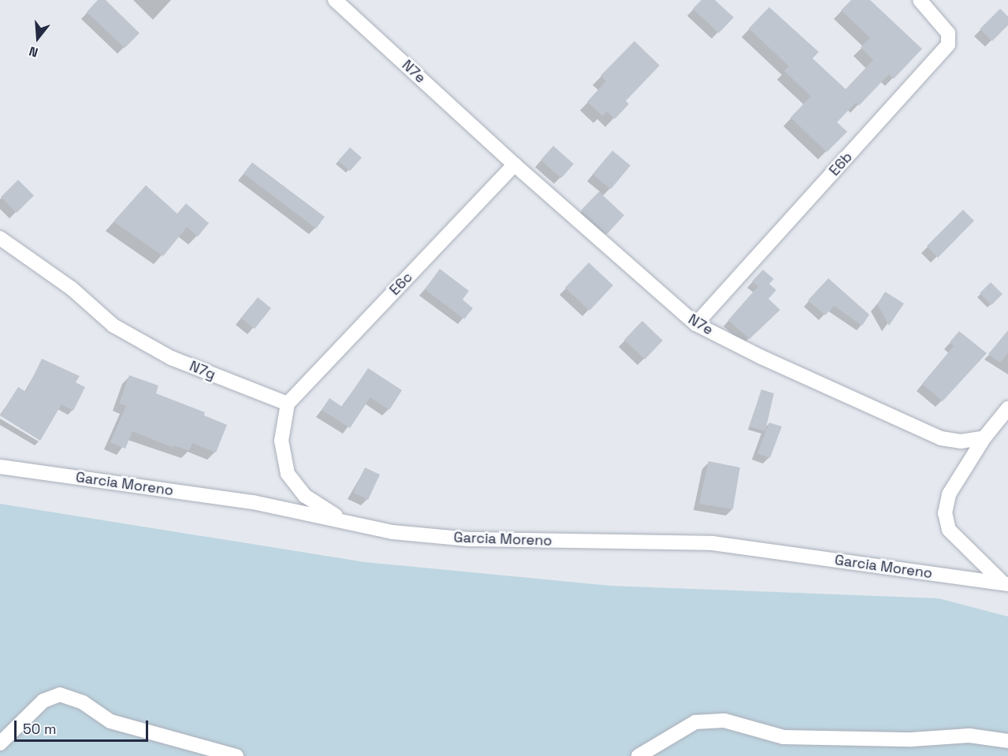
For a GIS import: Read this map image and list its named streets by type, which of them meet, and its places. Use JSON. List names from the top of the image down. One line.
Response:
{"streets":{"street":["N7e","E6b","E6c","N7g","Garcia Moreno"]},"crossings":[["N7e","E6b"],["N7e","E6c"],["E6c","N7g"]],"scale_bar":"50 m","north":"bottom"}
